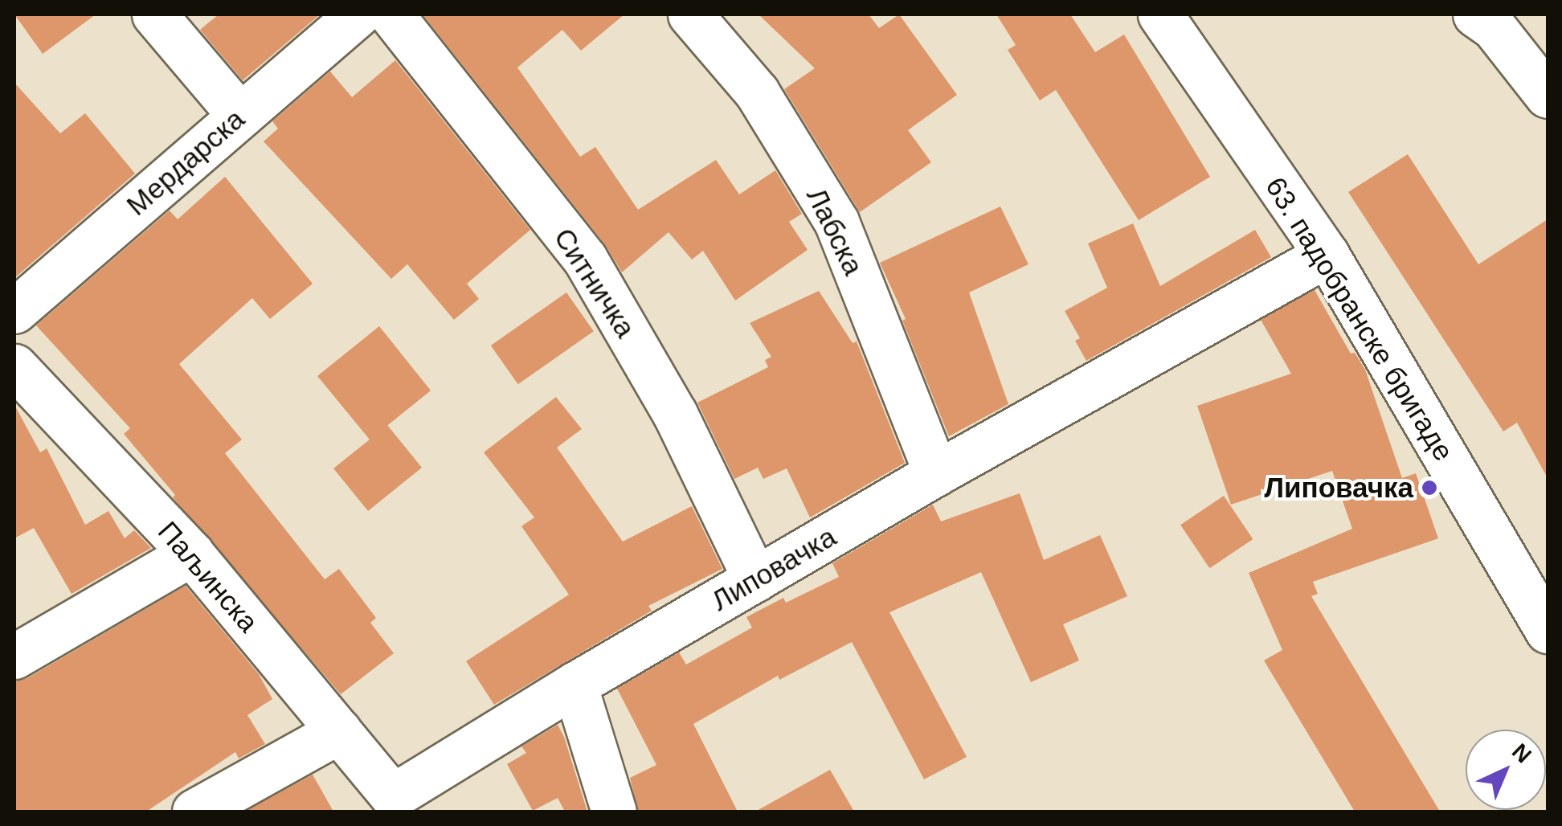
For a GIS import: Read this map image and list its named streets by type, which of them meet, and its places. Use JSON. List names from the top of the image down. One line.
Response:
{"streets":{"street":["Мердарска","Лабска","Ситничка","63. падобранске бригаде","Липовачка","Паљинска"]},"crossings":[["Лабска","Липовачка"],["Ситничка","Липовачка"],["63. падобранске бригаде","Липовачка"],["Липовачка","Паљинска"]],"places":["Липовачка"],"north":"top right"}
